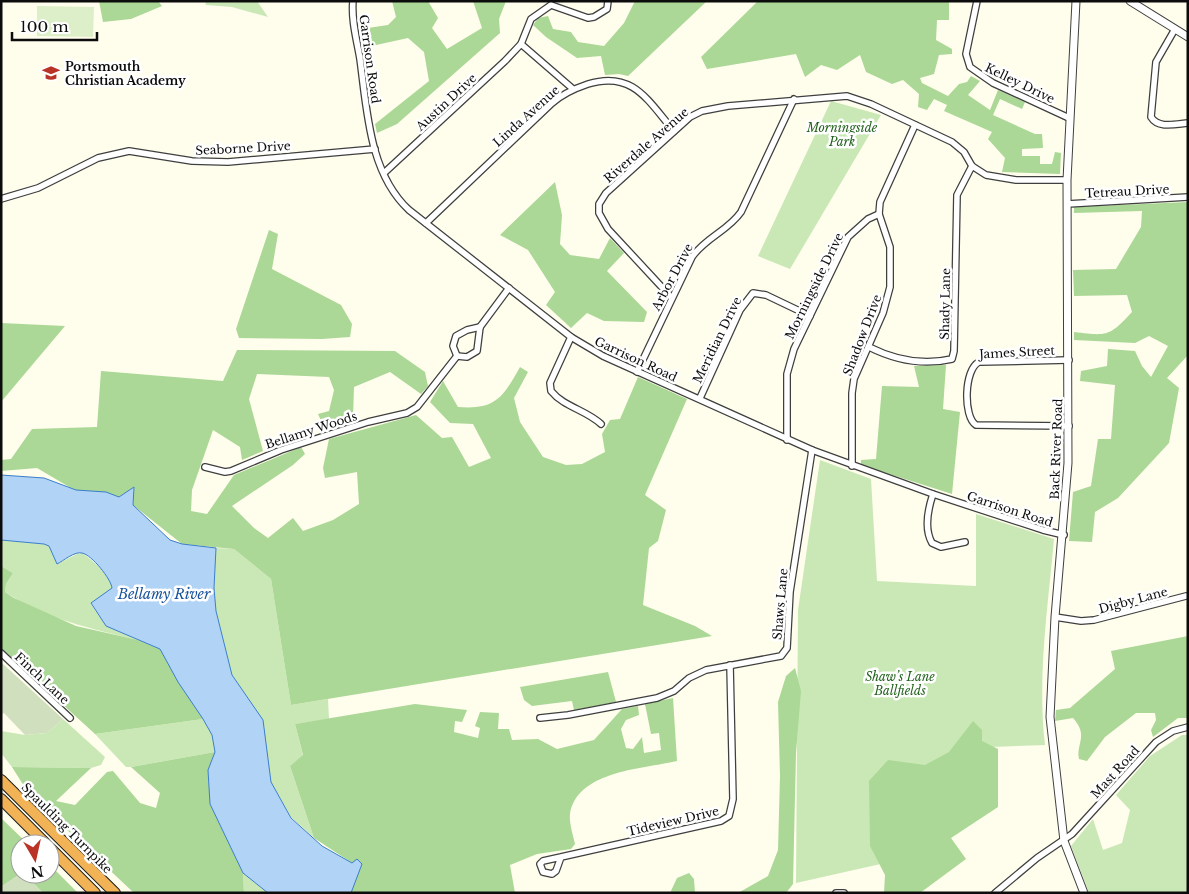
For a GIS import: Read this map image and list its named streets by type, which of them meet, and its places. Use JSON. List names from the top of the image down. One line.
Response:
{"streets":{"highway":["Spaulding Turnpike"],"street":["Garrison Road","Kelley Drive","Austin Drive","Linda Avenue","Riverdale Avenue","Seaborne Drive","Tetreau Drive","Arbor Drive","Morningside Drive","Shady Lane","Shadow Drive","Meridian Drive","James Street","Bellamy Woods","Back River Road","Digby Lane","Shaws Lane","Finch Lane","Mast Road","Tideview Drive"]},"crossings":[["Garrison Road","Austin Drive"],["Garrison Road","Linda Avenue"],["Garrison Road","Seaborne Drive"],["Garrison Road","Arbor Drive"],["Garrison Road","Morningside Drive"],["Garrison Road","Shadow Drive"],["Garrison Road","Meridian Drive"],["Garrison Road","Back River Road"],["Garrison Road","Shaws Lane"],["Kelley Drive","Back River Road"],["Linda Avenue","Riverdale Avenue"],["Riverdale Avenue","Arbor Drive"],["Tetreau Drive","Back River Road"],["Morningside Drive","Shadow Drive"],["Morningside Drive","Meridian Drive"],["Shady Lane","Shadow Drive"],["James Street","Back River Road"],["Back River Road","Digby Lane"],["Back River Road","Mast Road"],["Shaws Lane","Tideview Drive"]],"water":["Bellamy River"],"parks":["Morningside Park","Shaw’s Lane Ballfields"],"places":{"school or university":["Portsmouth Christian Academy"]},"scale_bar":"100 m","north":"bottom"}
